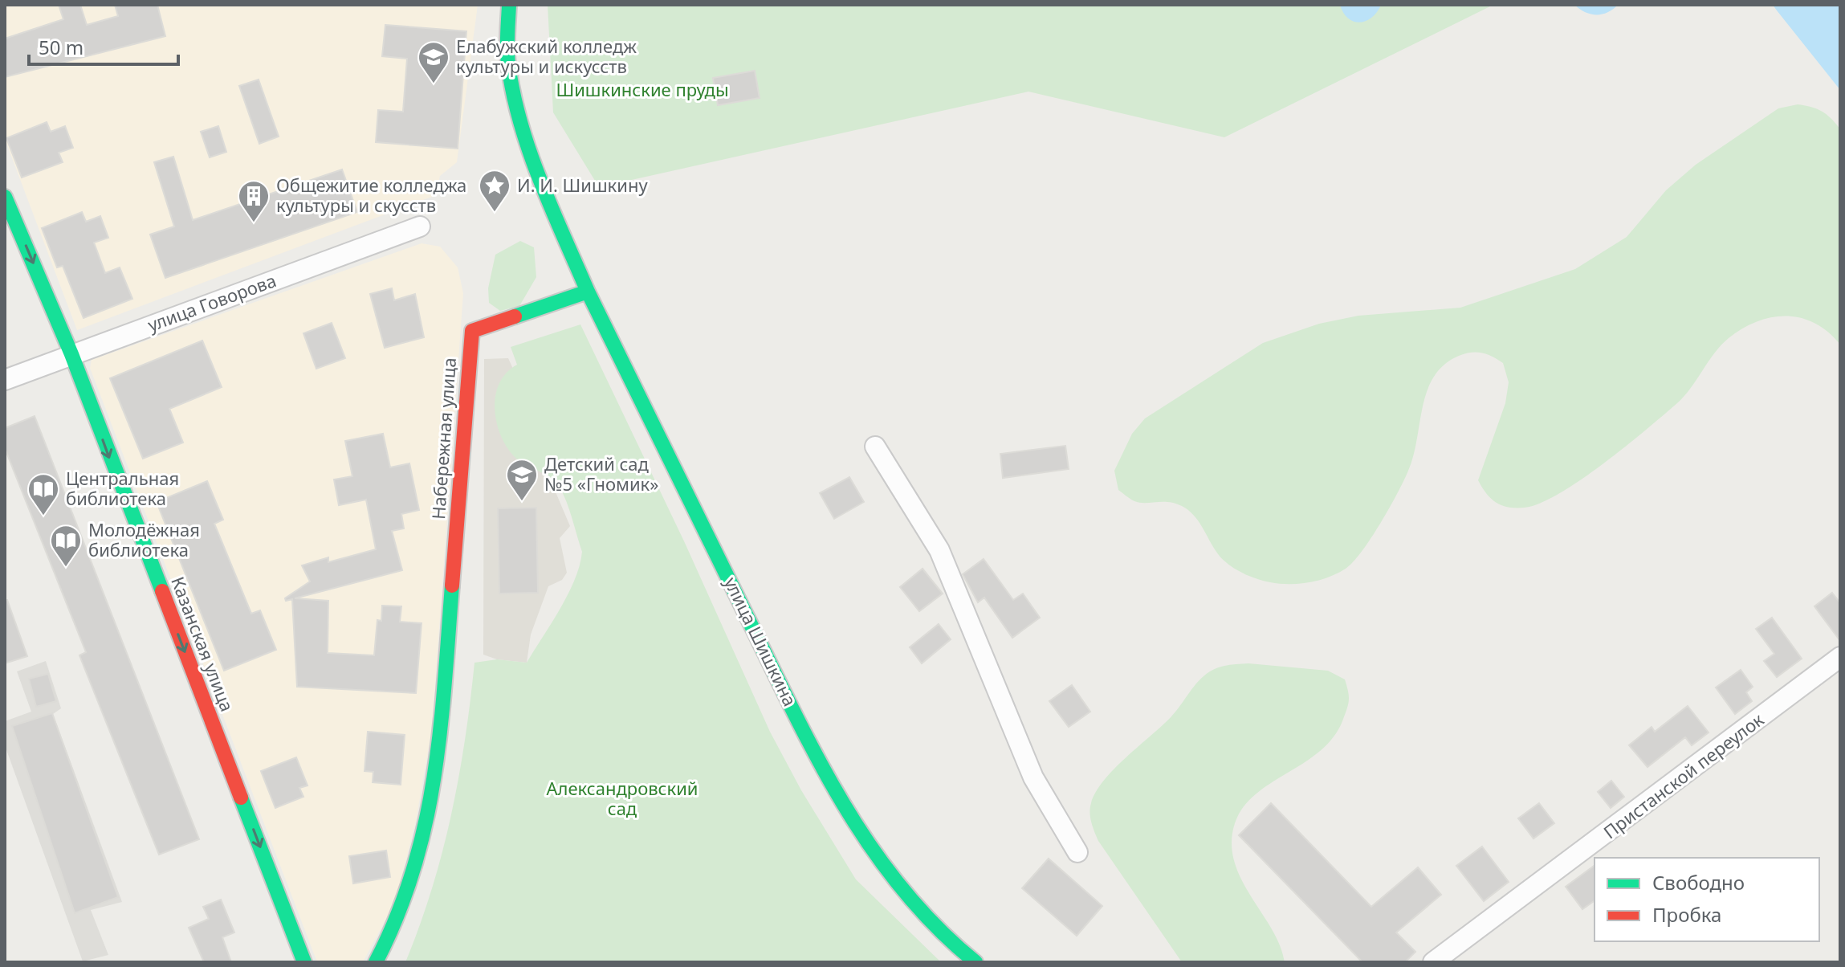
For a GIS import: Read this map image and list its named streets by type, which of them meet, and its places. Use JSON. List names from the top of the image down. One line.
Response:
{"streets":{"street":["улица Говорова","Набережная улица","улица Шишкина","Казанская улица","Пристанской переулок"]},"crossings":[["улица Говорова","Казанская улица"],["Набережная улица","улица Шишкина"]],"one_way":["Казанская улица"],"parks":["Шишкинские пруды","Александровский сад"],"places":{"school or university":["Елабужский колледж культуры и искусств","Детский сад №5 «Гномик»"],"place":["И. И. Шишкину"],"building":["Общежитие колледжа культуры и скусств"],"library":["Центральная библиотека","Молодёжная библиотека"]},"legend":["Свободно","Пробка"],"scale_bar":"50 m"}
